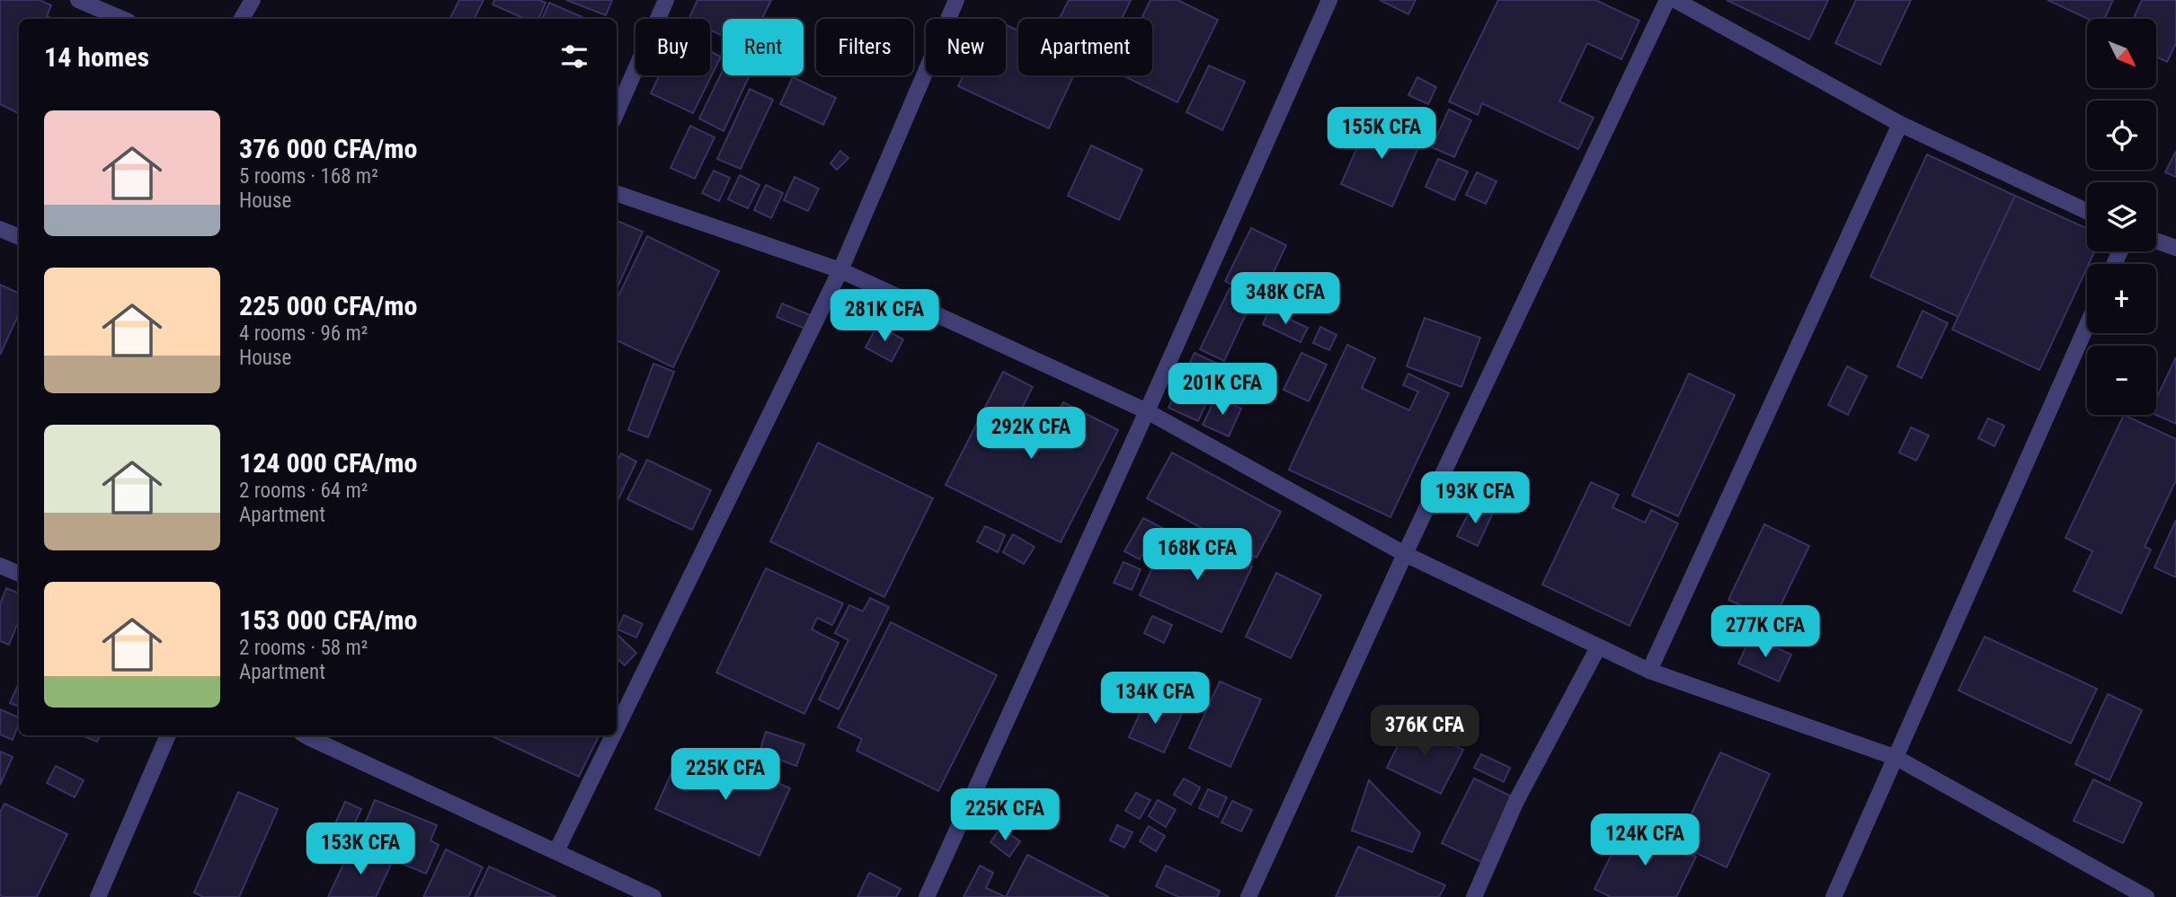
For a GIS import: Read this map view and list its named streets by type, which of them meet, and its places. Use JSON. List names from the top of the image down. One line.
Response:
{"north":"bottom right","page":{"map_buttons":["+","−"],"chip":["Buy","Rent","Filters","New","Apartment"],"heading":"14 homes","list":[{"name":"376 000 CFA/mo","note":"5 rooms · 168 m² · House"},{"name":"225 000 CFA/mo","note":"4 rooms · 96 m² · House"},{"name":"124 000 CFA/mo","note":"2 rooms · 64 m² · Apartment"},{"name":"153 000 CFA/mo","note":"2 rooms · 58 m² · Apartment"}],"price":["155K CFA","348K CFA","281K CFA","201K CFA","292K CFA","193K CFA","168K CFA","277K CFA","134K CFA","376K CFA","225K CFA","225K CFA","124K CFA","153K CFA"]}}
